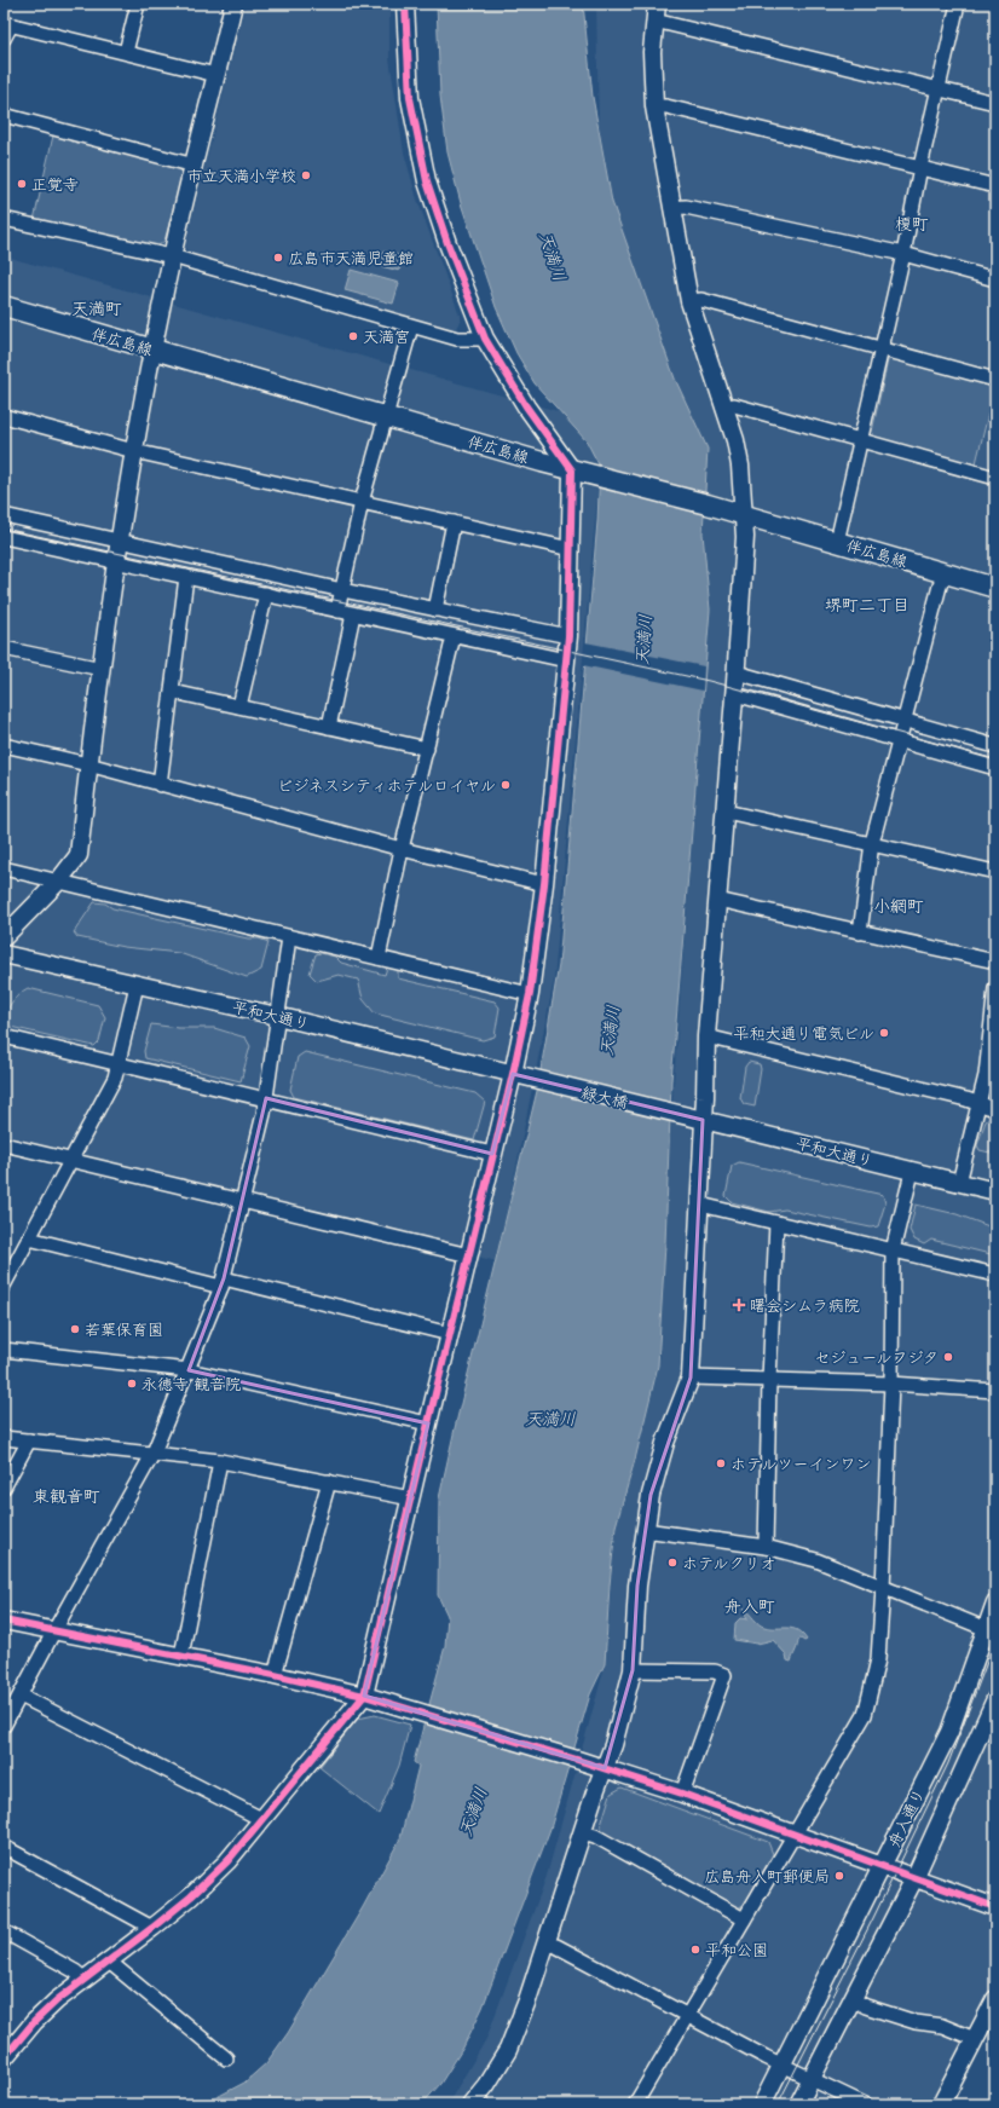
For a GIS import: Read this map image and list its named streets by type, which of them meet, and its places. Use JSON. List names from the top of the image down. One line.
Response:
{"streets":{"main road":["伴広島線"],"street":["平和大通り","緑大橋","舟入通り"]},"crossings":[["平和大通り","緑大橋"]],"districts":["榎町","天満町","堺町二丁目","小網町","東観音町","舟入町"],"water":["天満川"],"places":{"other":["市立天満小学校","正覚寺","広島市天満児童館","天満宮","ビジネスシティホテルロイヤル","平和大通り電気ビル","若葉保育園","セジュールフジタ","永徳寺 観音院","ホテルツーインワン","ホテルクリオ","広島舟入町郵便局","平和公園"],"health":["曙会シムラ病院"]}}
